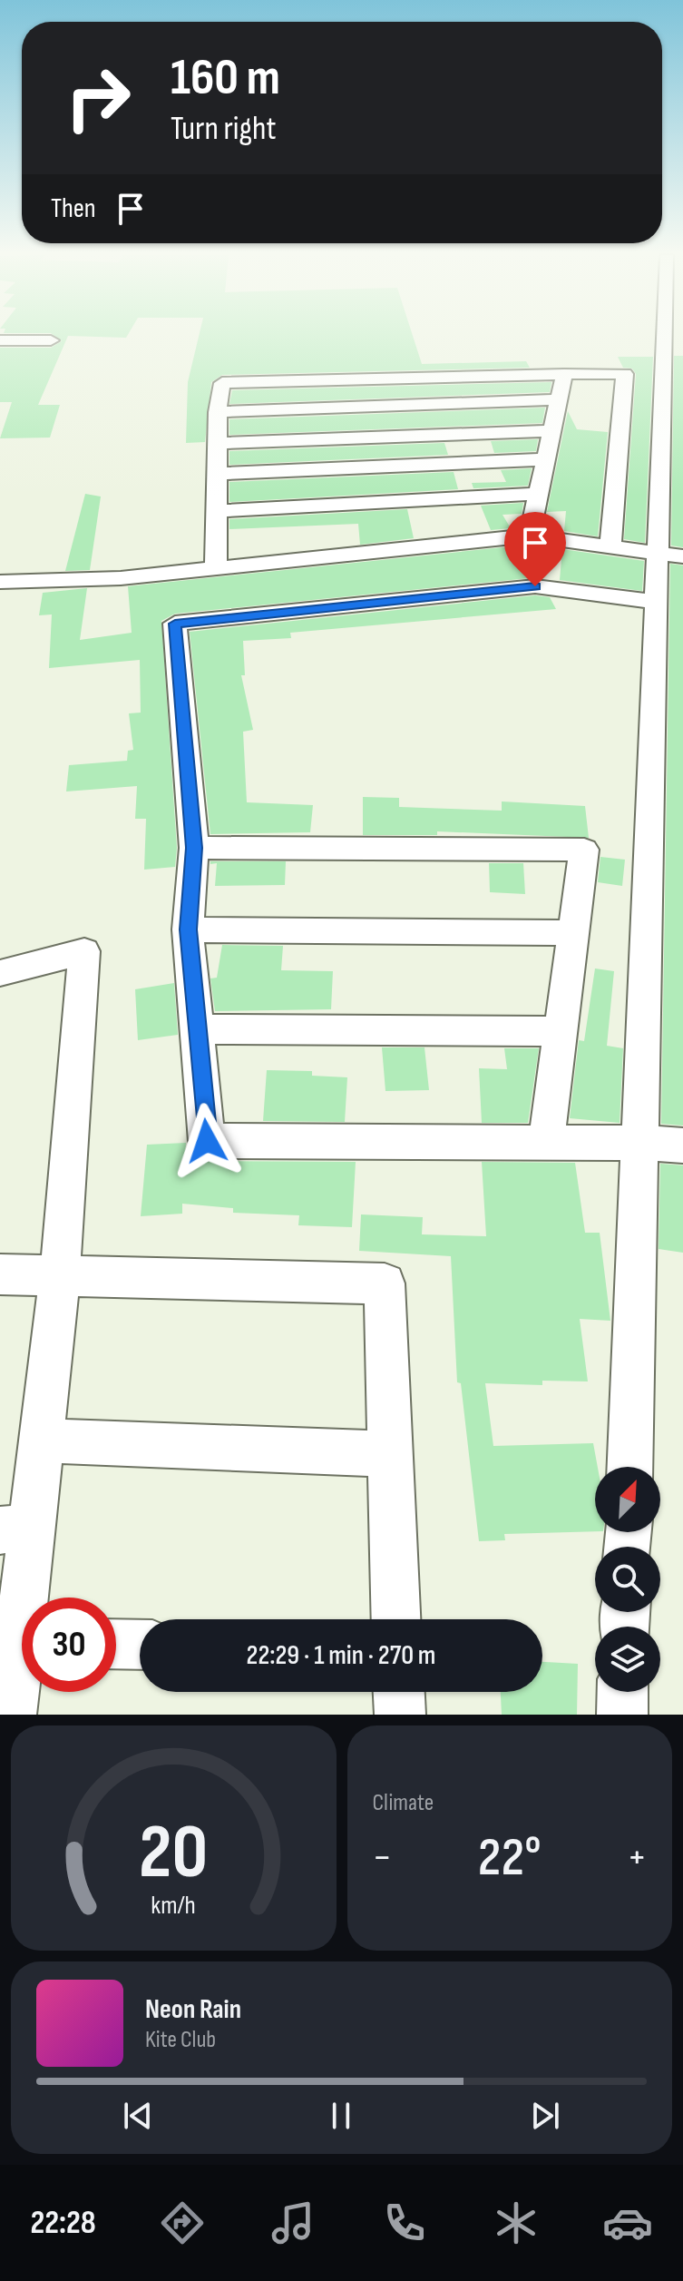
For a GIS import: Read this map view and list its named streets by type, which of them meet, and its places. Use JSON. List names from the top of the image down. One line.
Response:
{"north":"top right","page":{"turn":["160 m","Turn right"],"then":"Then","limit":"30","trip":"22:29 · 1 min · 270 m","tile":"Climate","heat":["−","22°","+"],"song":["Neon Rain","Kite Club"],"tabs":"22:28","gauge":["20","km/h"]}}
